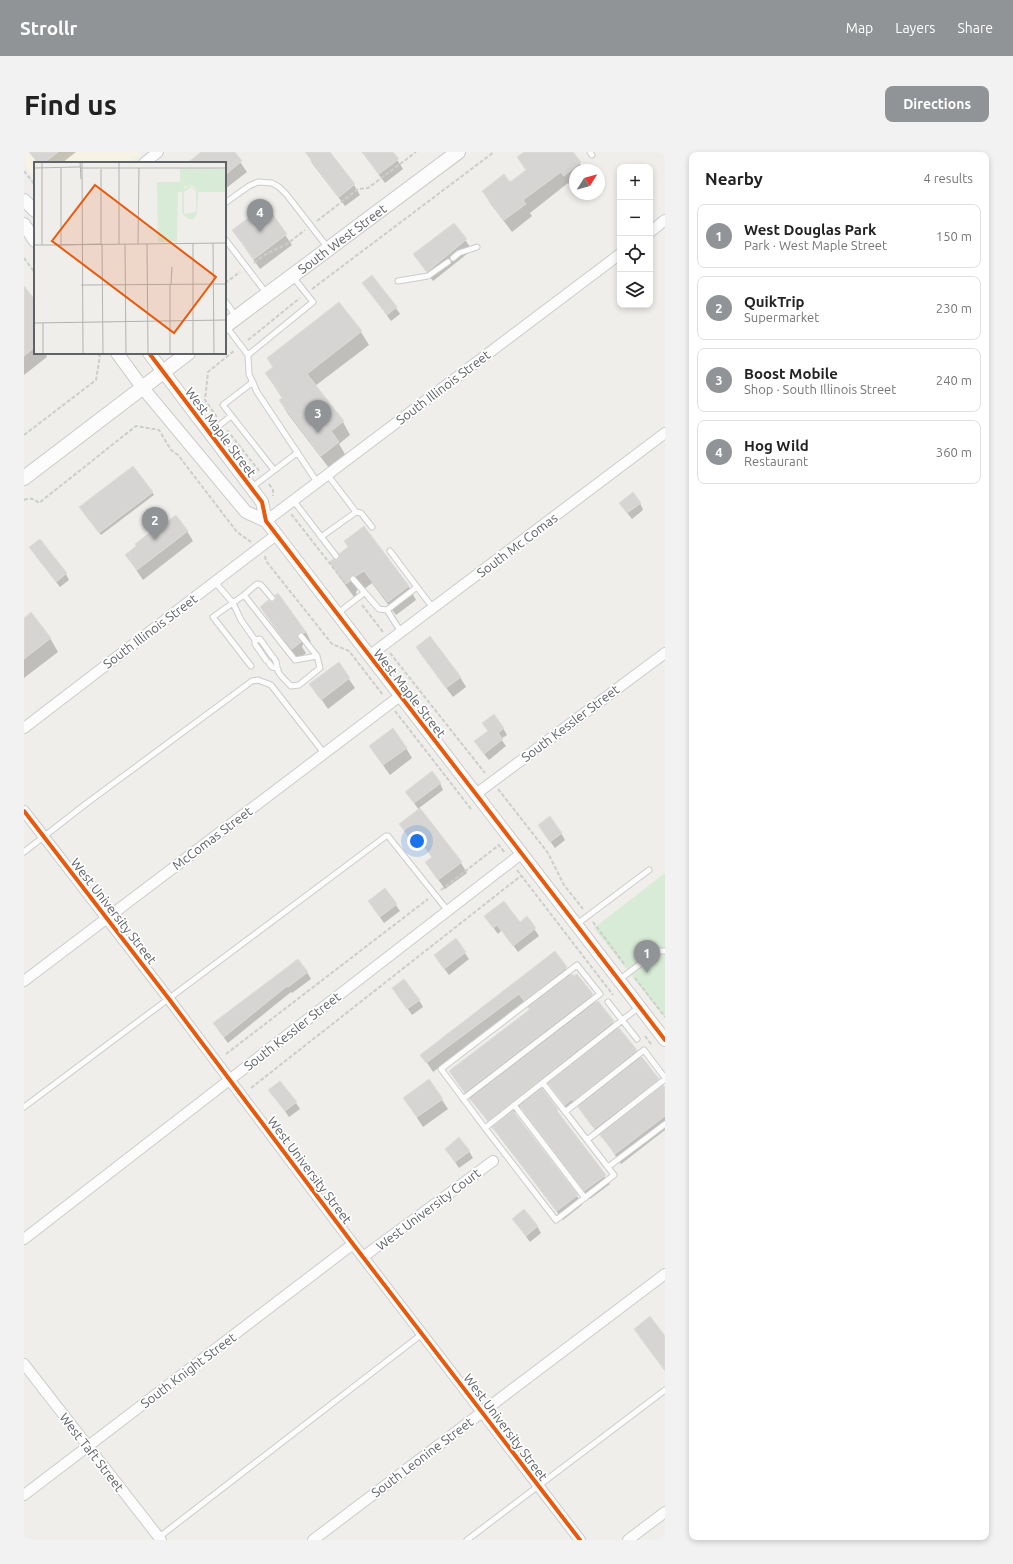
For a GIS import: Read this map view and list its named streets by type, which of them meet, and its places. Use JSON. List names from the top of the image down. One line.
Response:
{"streets":{"main road":["South West Street"],"street":["South Illinois Street","West Maple Street","South Mc Comas","South Kessler Street","McComas Street","West University Street","West University Court","South Knight Street","West Taft Street","South Leonine Street"]},"crossings":[["South Illinois Street","West Maple Street"],["West Maple Street","South Mc Comas"],["West Maple Street","South Kessler Street"],["West Maple Street","McComas Street"],["South Kessler Street","West University Street"],["McComas Street","West University Street"],["West University Street","West University Court"],["West University Street","South Knight Street"],["West University Street","South Leonine Street"],["South Knight Street","West Taft Street"]],"north":"top right","page":{"header":"Strollr","nav":["Map","Layers","Share"],"buttons":"Directions","title":"Find us","heading":["Nearby","4 results"],"map_buttons":["+","−"],"pins":["4","3","2","1"],"list":[{"mark":"1","name":"West Douglas Park","note":"Park · West Maple Street","value":"150 m"},{"mark":"2","name":"QuikTrip","note":"Supermarket","value":"230 m"},{"mark":"3","name":"Boost Mobile","note":"Shop · South Illinois Street","value":"240 m"},{"mark":"4","name":"Hog Wild","note":"Restaurant","value":"360 m"}]}}
